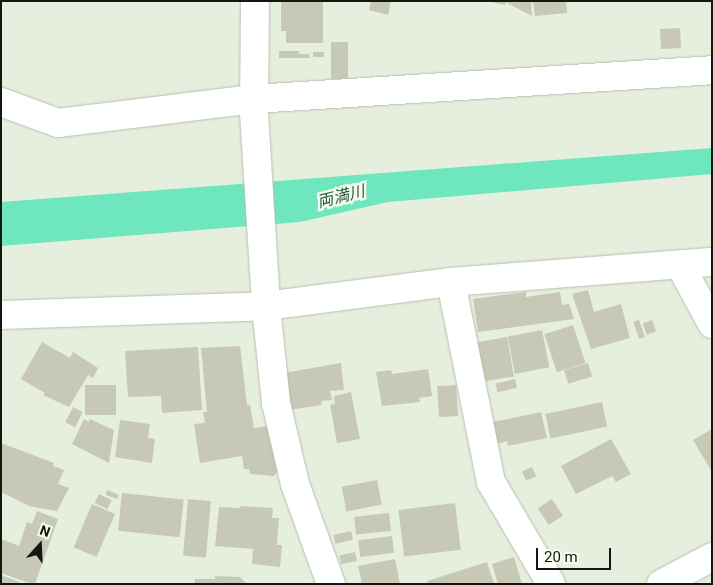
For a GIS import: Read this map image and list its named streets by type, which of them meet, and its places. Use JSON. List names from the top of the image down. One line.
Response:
{"water":["両満川"],"scale_bar":"20 m","north":"top"}
